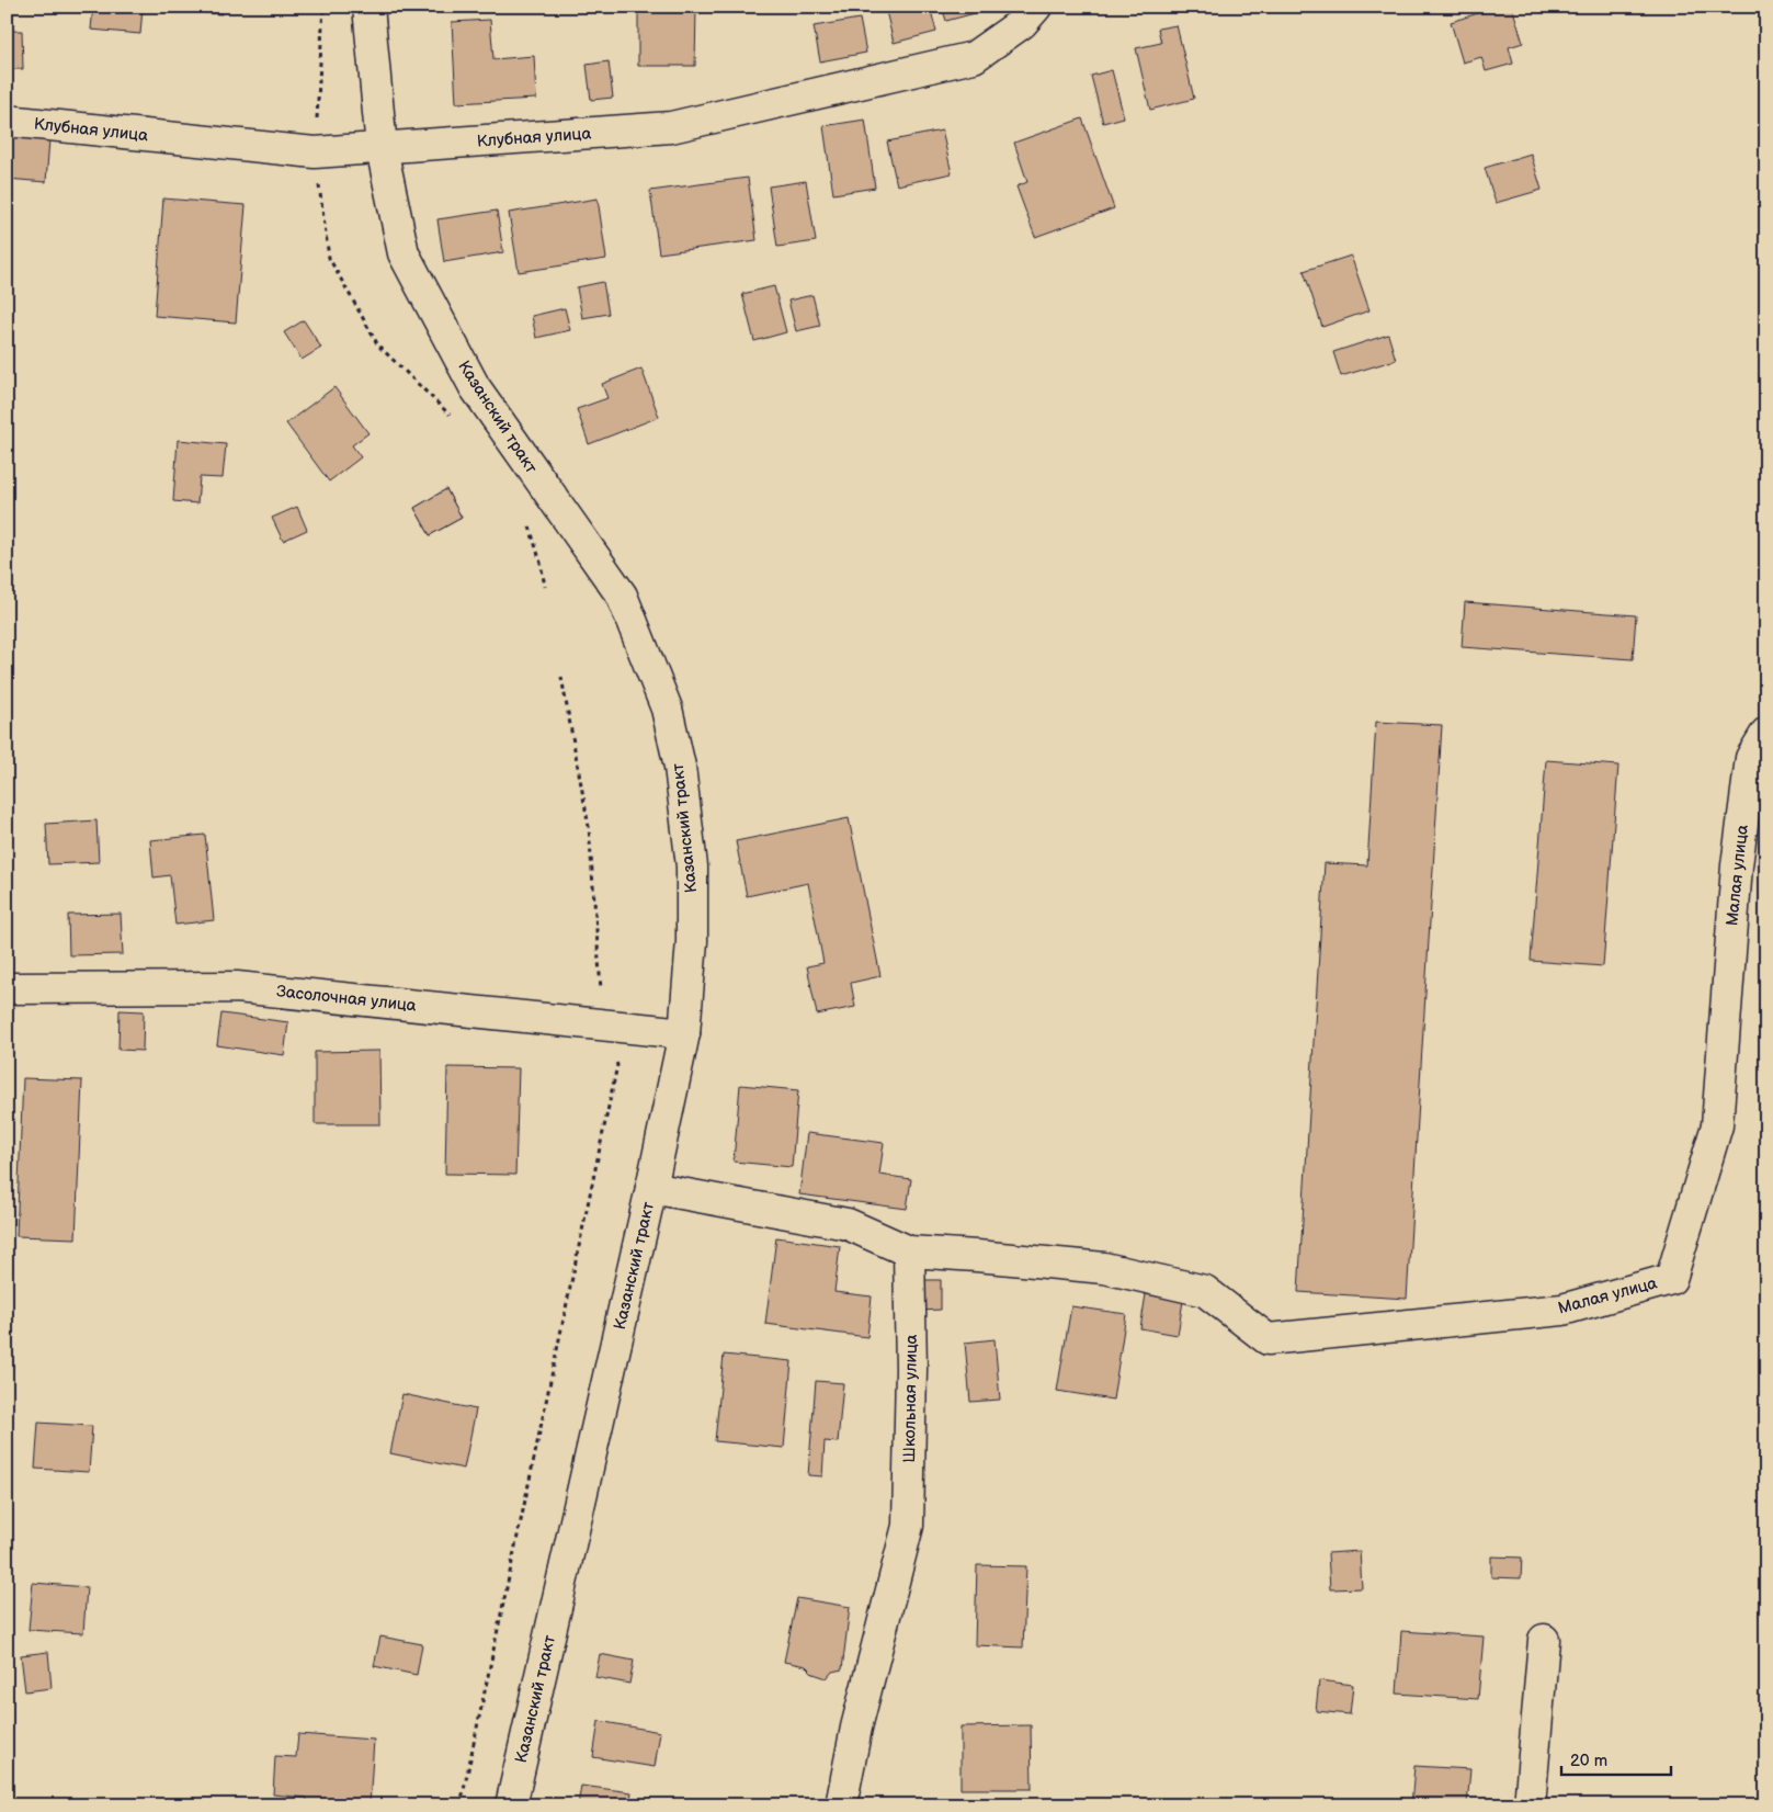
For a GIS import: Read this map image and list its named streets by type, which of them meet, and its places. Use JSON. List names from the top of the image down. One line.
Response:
{"streets":{"street":["Клубная улица","Казанский тракт","Малая улица","Засолочная улица","Школьная улица"]},"crossings":[["Клубная улица","Казанский тракт"],["Казанский тракт","Засолочная улица"],["Малая улица","Школьная улица"]],"scale_bar":"20 m"}
